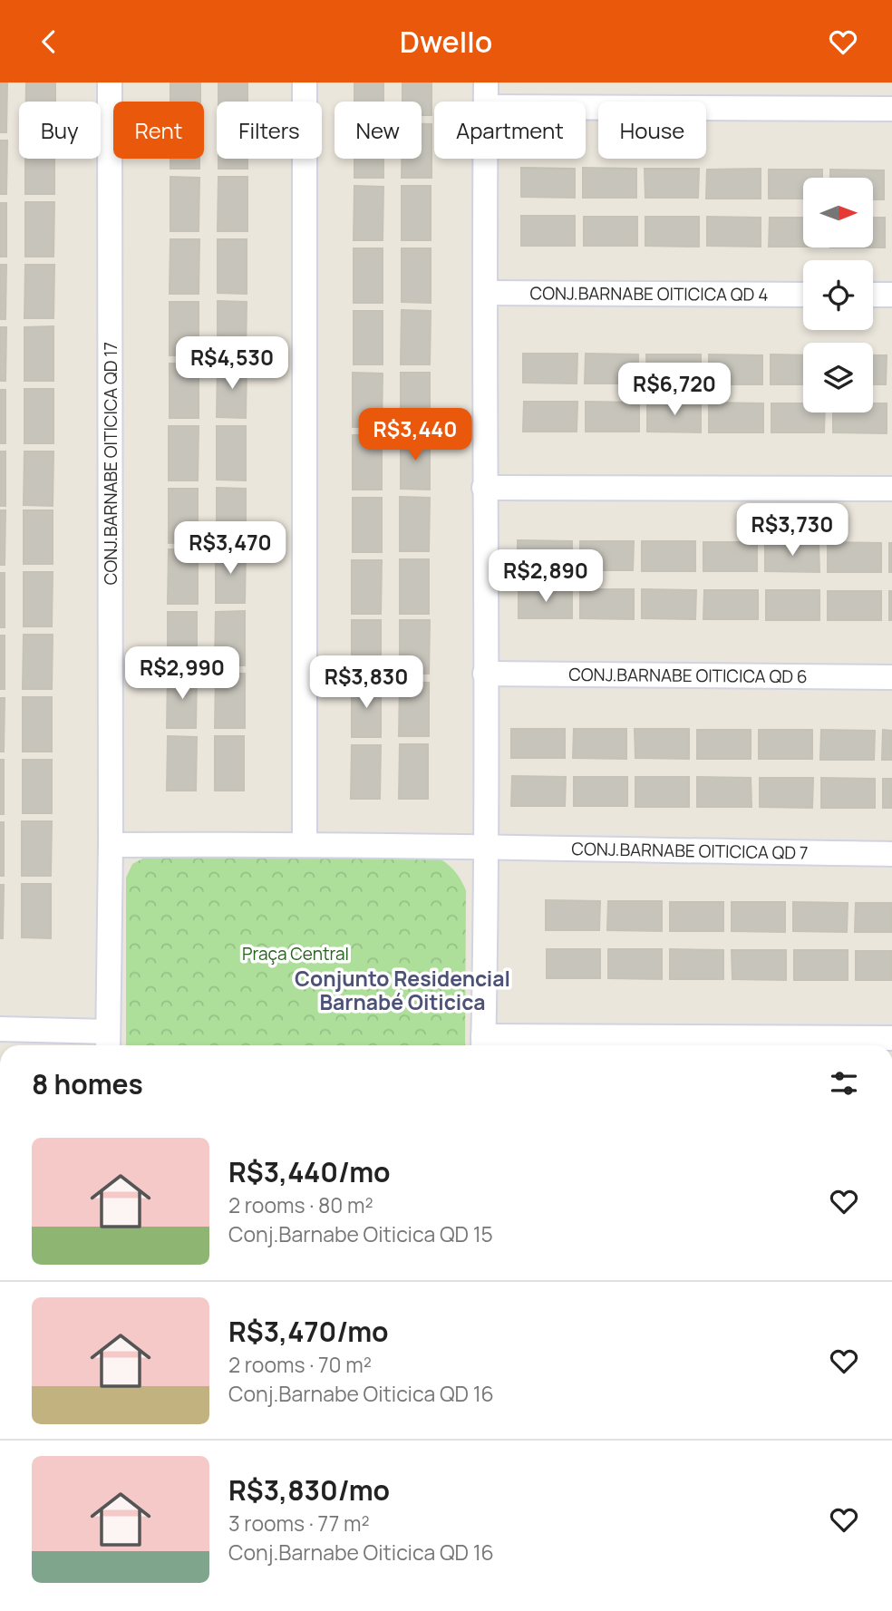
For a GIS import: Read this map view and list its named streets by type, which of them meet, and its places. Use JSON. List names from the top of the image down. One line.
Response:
{"streets":{"street":["CONJ.BARNABE OITICICA QD 4","CONJ.BARNABE OITICICA QD 17","CONJ.BARNABE OITICICA QD 6","CONJ.BARNABE OITICICA QD 7"]},"crossings":[["CONJ.BARNABE OITICICA QD 17","CONJ.BARNABE OITICICA QD 7"]],"districts":["Conjunto Residencial Barnabé Oiticica"],"parks":["Praça Central"],"north":"right","page":{"header":"Dwello","chip":["Buy","Rent","Filters","New","Apartment","House"],"price":["R$4,530","R$6,720","R$3,440","R$3,730","R$3,470","R$2,890","R$2,990","R$3,830"],"heading":"8 homes","list":[{"name":"R$3,440/mo","note":"2 rooms · 80 m² · Conj.Barnabe Oiticica QD 15"},{"name":"R$3,470/mo","note":"2 rooms · 70 m² · Conj.Barnabe Oiticica QD 16"},{"name":"R$3,830/mo","note":"3 rooms · 77 m² · Conj.Barnabe Oiticica QD 16"}]}}
